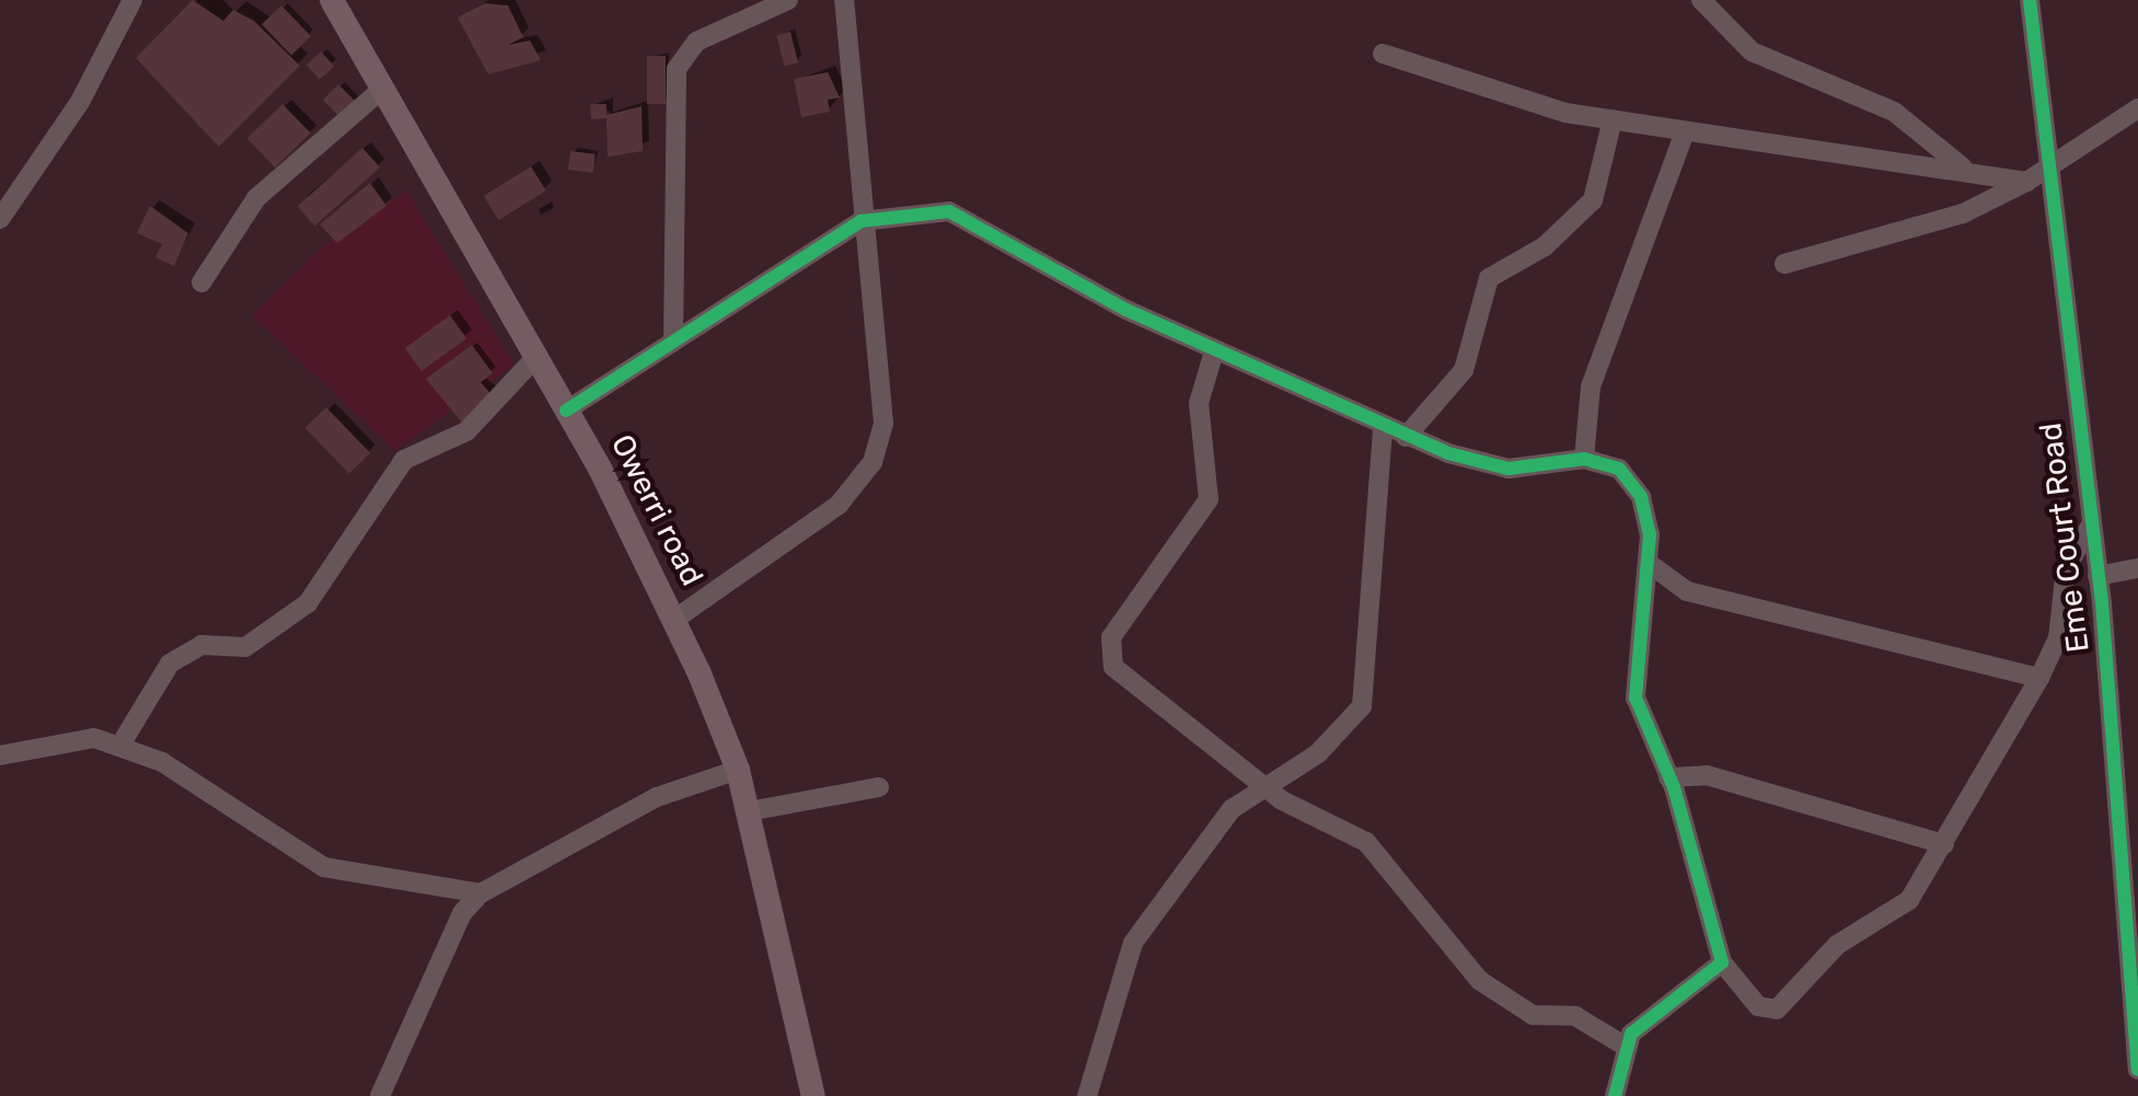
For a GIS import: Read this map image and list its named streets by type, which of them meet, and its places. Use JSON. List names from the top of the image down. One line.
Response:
{"streets":{"main road":["Owerri road"],"street":["Eme Court Road"]}}
